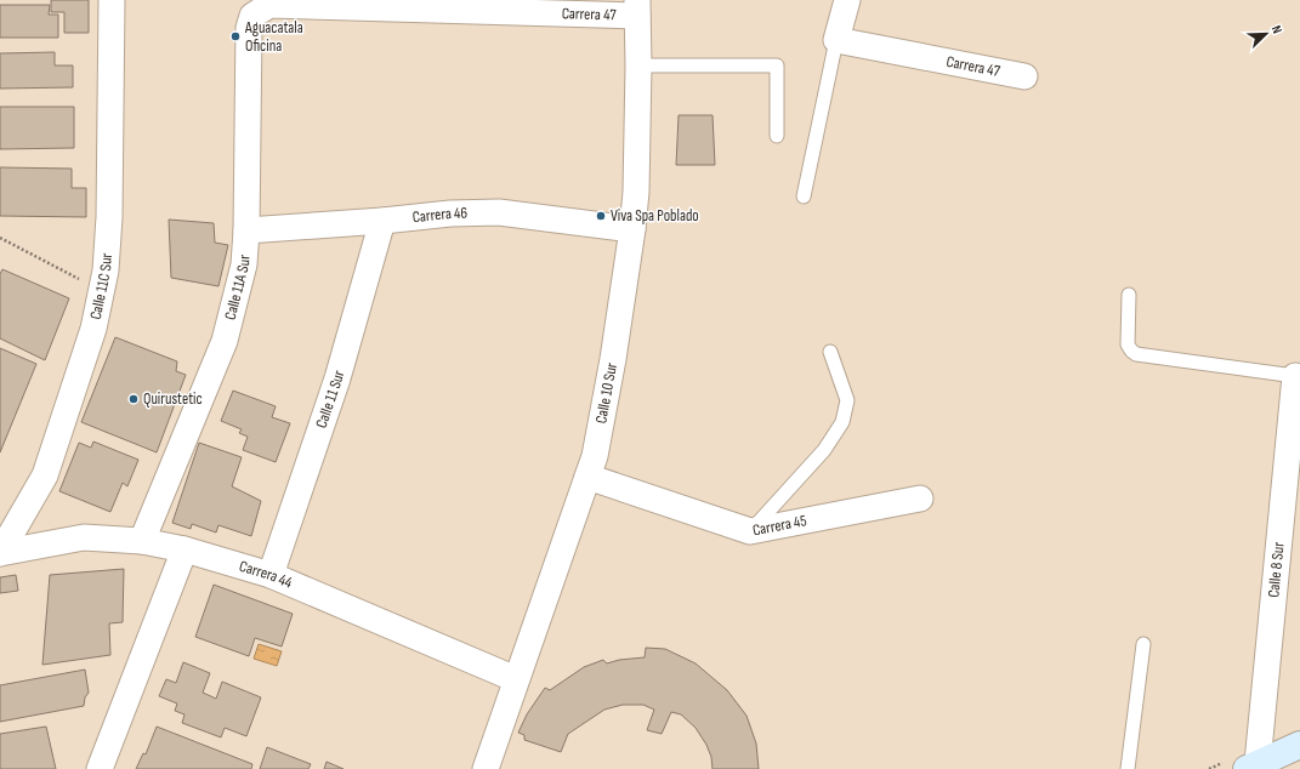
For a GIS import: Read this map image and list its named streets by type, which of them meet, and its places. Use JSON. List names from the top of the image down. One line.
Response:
{"streets":{"street":["Carrera 47","Carrera 46","Calle 11C Sur","Calle 11A Sur","Calle 10 Sur","Calle 11 Sur","Carrera 45","Calle 8 Sur","Carrera 44"]},"crossings":[["Carrera 47","Calle 11A Sur"],["Carrera 47","Calle 10 Sur"],["Carrera 46","Calle 11A Sur"],["Carrera 46","Calle 10 Sur"],["Carrera 46","Calle 11 Sur"],["Calle 11C Sur","Carrera 44"],["Calle 11A Sur","Carrera 44"],["Calle 10 Sur","Carrera 45"],["Calle 10 Sur","Carrera 44"],["Calle 11 Sur","Carrera 44"]],"places":["Aguacatala Oficina","Viva Spa Poblado","Quirustetic"],"north":"top right"}
